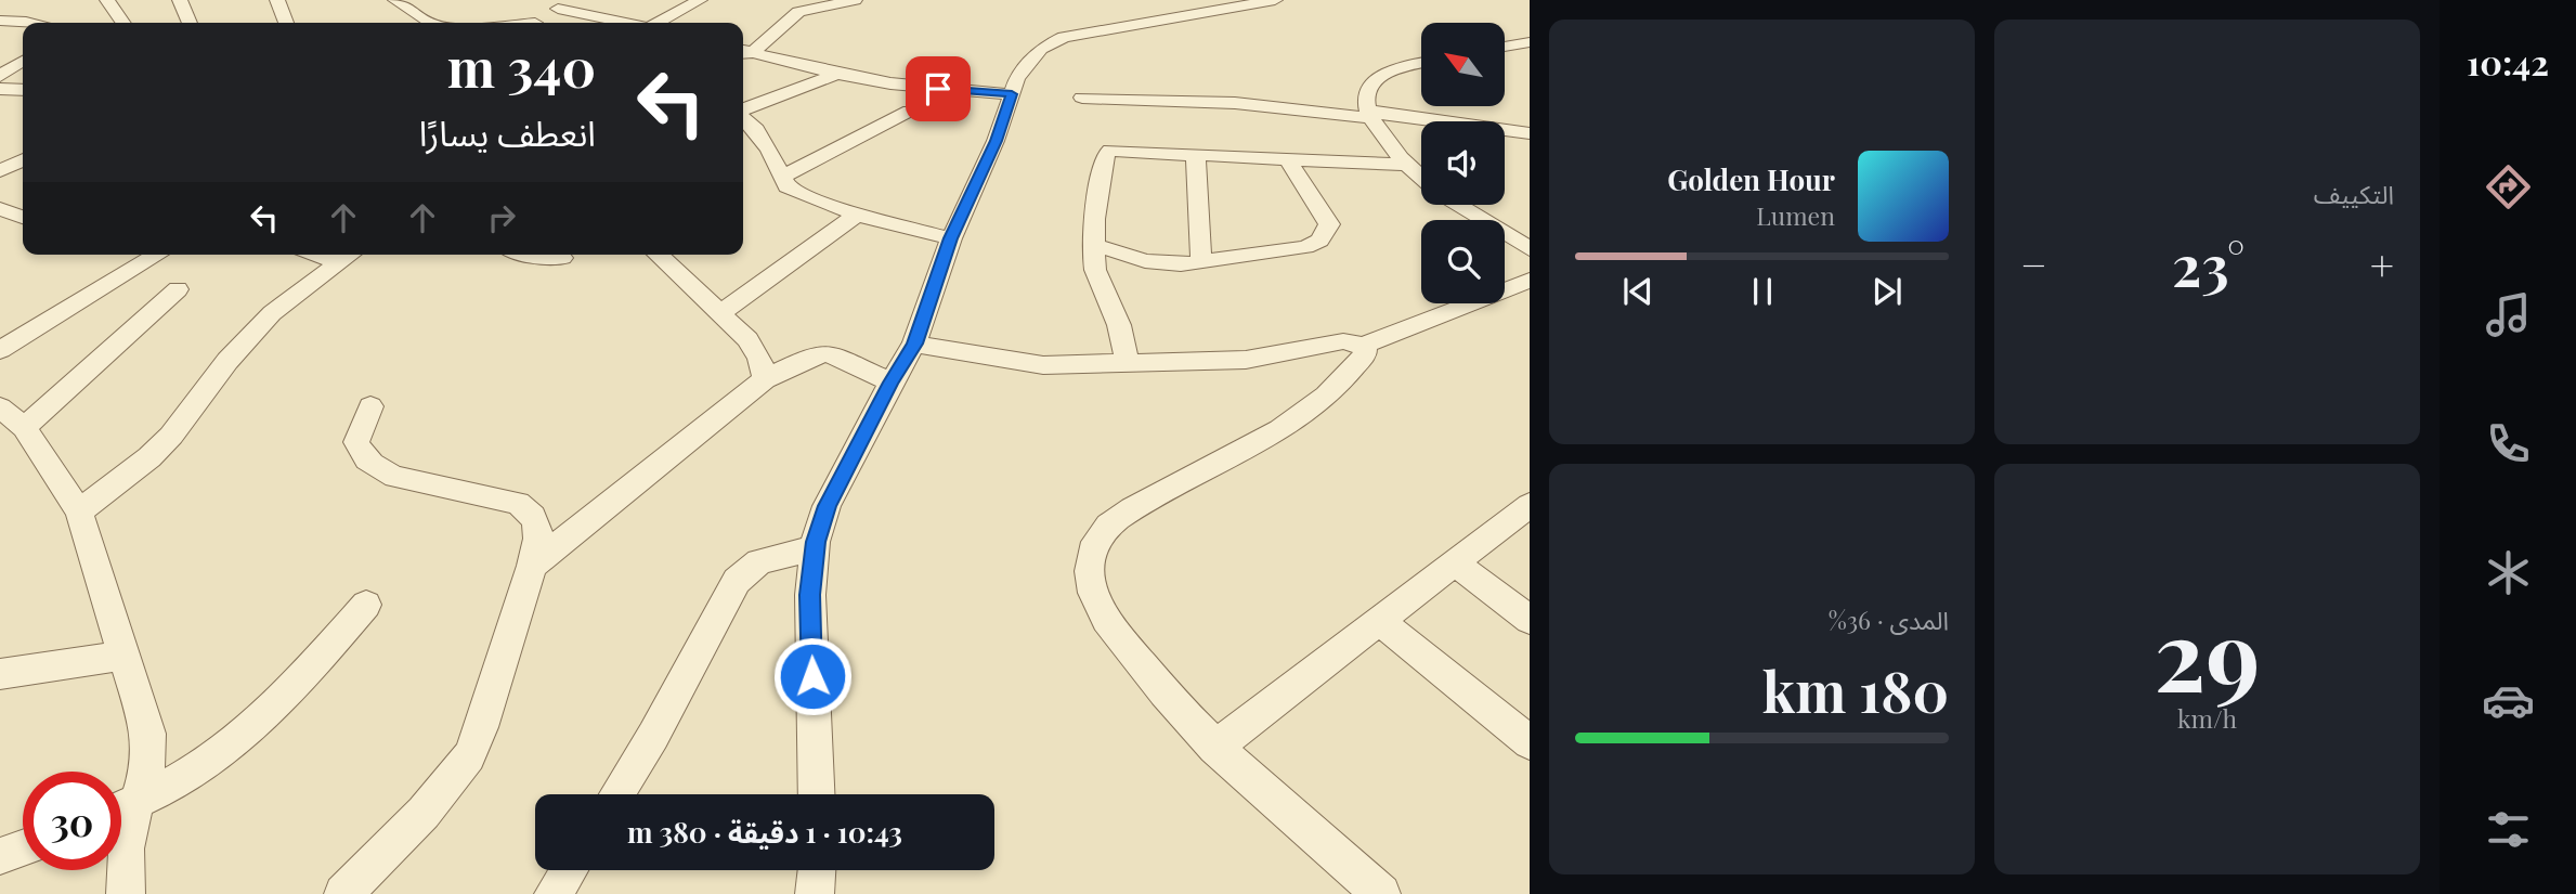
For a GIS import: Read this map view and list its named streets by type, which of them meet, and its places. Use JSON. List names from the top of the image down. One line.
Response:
{"north":"top left","page":{"tabs":"10:42","tile":["التكييف",["29","km/h"],["المدى · 36%","180 km"]],"turn":["340 m","انعطف يسارًا"],"song":["Golden Hour","Lumen"],"heat":["−","23°","+"],"limit":"30","trip":"10:43 · 1 دقيقة · 380 m"}}
